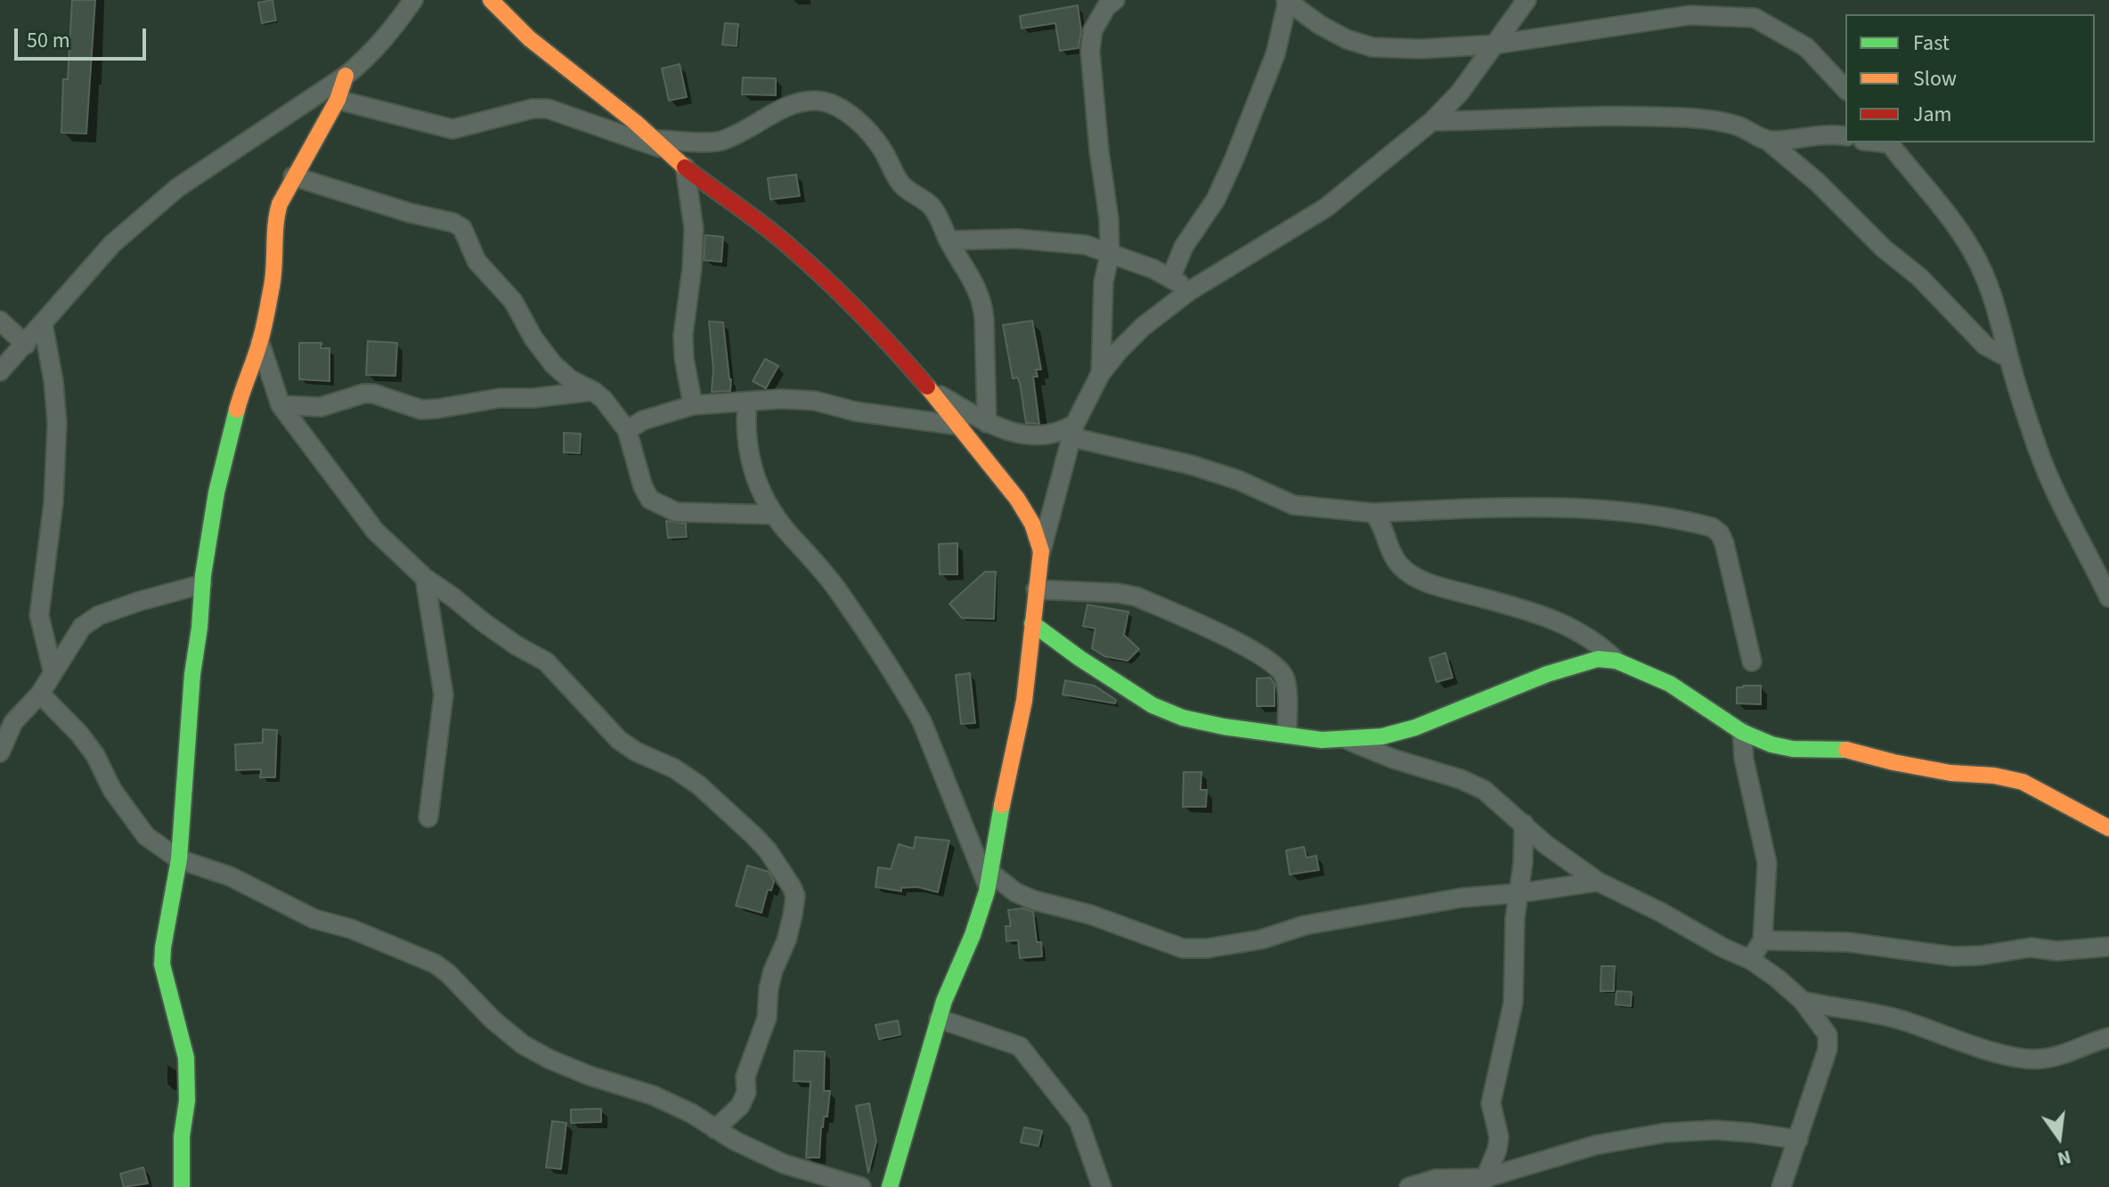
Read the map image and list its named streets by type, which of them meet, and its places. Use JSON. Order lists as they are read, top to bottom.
{
  "legend": ["Fast", "Slow", "Jam"],
  "scale_bar": "50 m",
  "north": "bottom"
}
